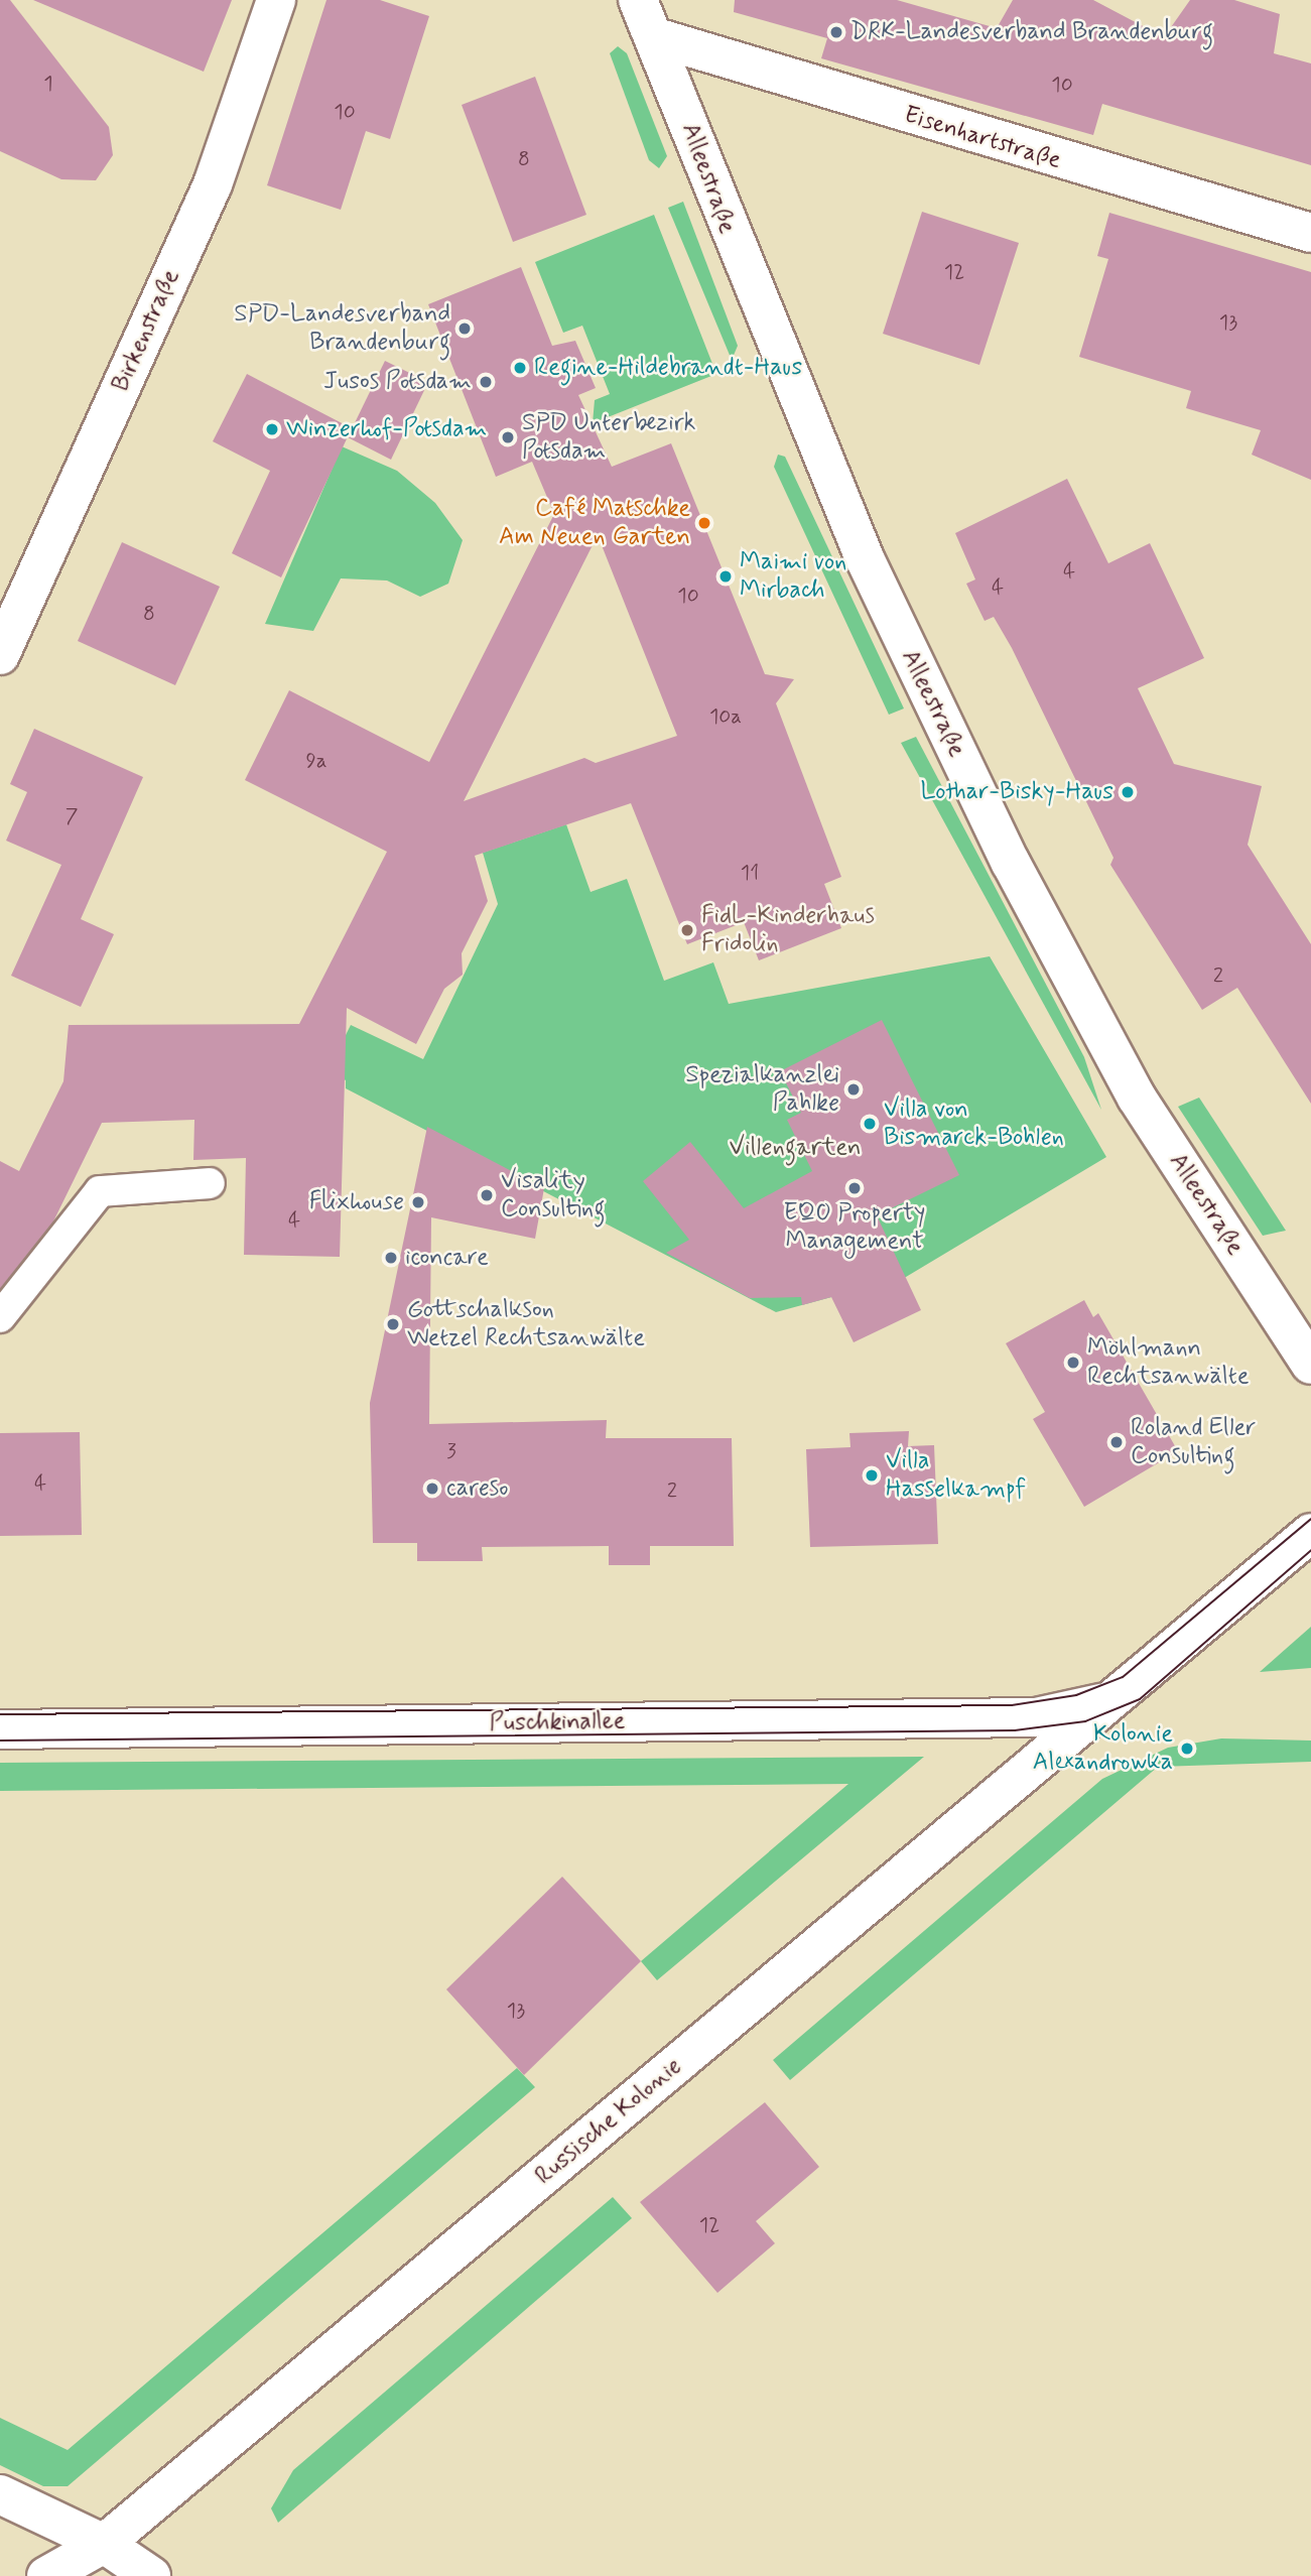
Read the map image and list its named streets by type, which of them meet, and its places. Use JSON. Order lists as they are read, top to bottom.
{
  "streets": {
    "street": [
      "Eisenhartstraße",
      "Alleestraße",
      "Birkenstraße",
      "Puschkinallee",
      "Russische Kolonie"
    ]
  },
  "crossings": [
    ["Eisenhartstraße", "Alleestraße"],
    ["Puschkinallee", "Russische Kolonie"]
  ],
  "parks": ["Villengarten"],
  "places": [
    "DRK-Landesverband Brandenburg",
    "SPD-Landesverband Brandenburg",
    "Regine-Hildebrandt-Haus",
    "Jusos Potsdam",
    "Winzerhof-Potsdam",
    "SPD Unterbezirk Potsdam",
    "Café Matschke Am Neuen Garten",
    "Maimi von Mirbach",
    "Lothar-Bisky-Haus",
    "FidL-Kinderhaus Fridolin",
    "Spezialkanzlei Pahlke",
    "Villa von Bismarck-Bohlen",
    "EQO Property Management",
    "Visality Consulting",
    "Flixhouse",
    "iconcare",
    "Gottschalkson Wetzel Rechtsanwälte",
    "Möhlmann Rechtsanwälte",
    "Roland Eller Consulting",
    "Villa Hasselkampf",
    "careso",
    "Kolonie Alexandrowka"
  ],
  "house_numbers": [
    "1",
    "10",
    "10",
    "8",
    "12",
    "13",
    "4",
    "4",
    "10",
    "8",
    "10a",
    "9a",
    "7",
    "11",
    "2",
    "4",
    "3",
    "4",
    "2",
    "13",
    "12"
  ]
}
